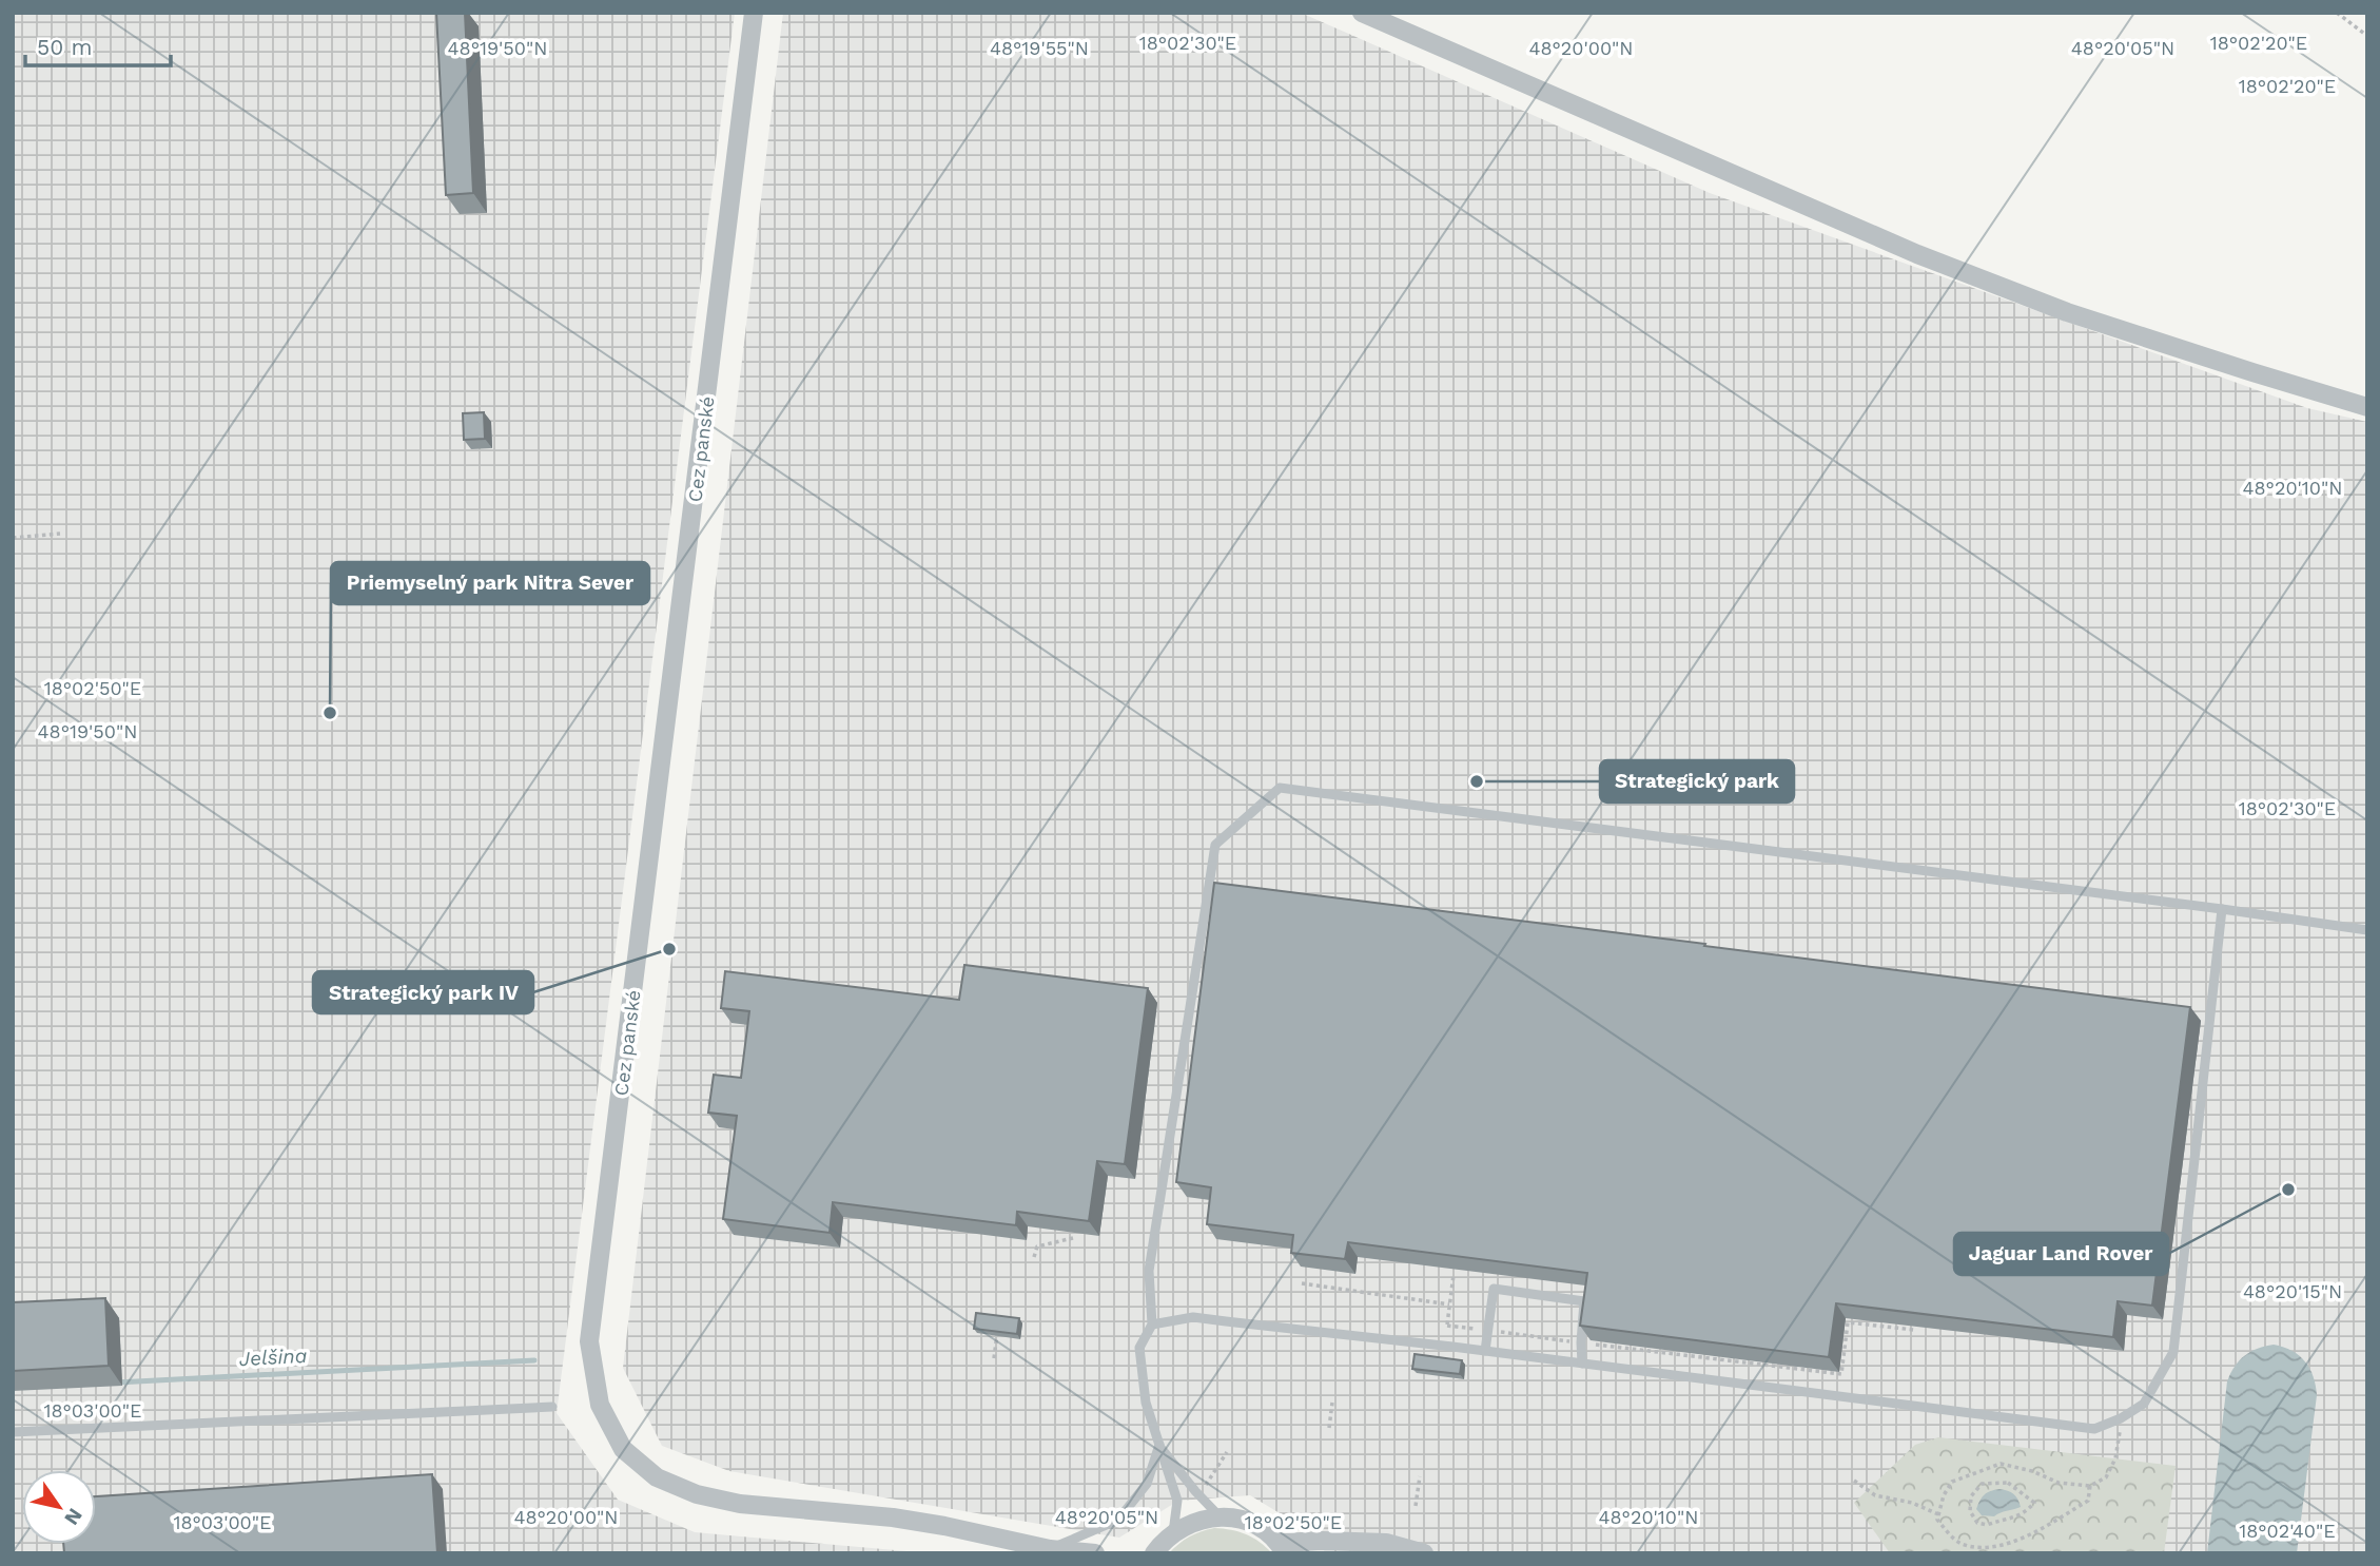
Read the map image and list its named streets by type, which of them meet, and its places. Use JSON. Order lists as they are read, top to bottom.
{
  "streets": {
    "street": ["Cez panské"]
  },
  "water": ["Jelšina"],
  "places": [
    "Priemyselný park Nitra Sever",
    "Strategický park",
    "Strategický park IV",
    "Jaguar Land Rover"
  ],
  "scale_bar": "50 m",
  "north": "bottom right",
  "coordinates": [
    "18°02'30\"E",
    "18°02'20\"E",
    "48°19'50\"N",
    "48°19'55\"N",
    "48°20'00\"N",
    "48°20'05\"N",
    "48°20'10\"N",
    "18°02'50\"E",
    "48°20'15\"N",
    "18°03'00\"E",
    "18°02'40\"E"
  ]
}
